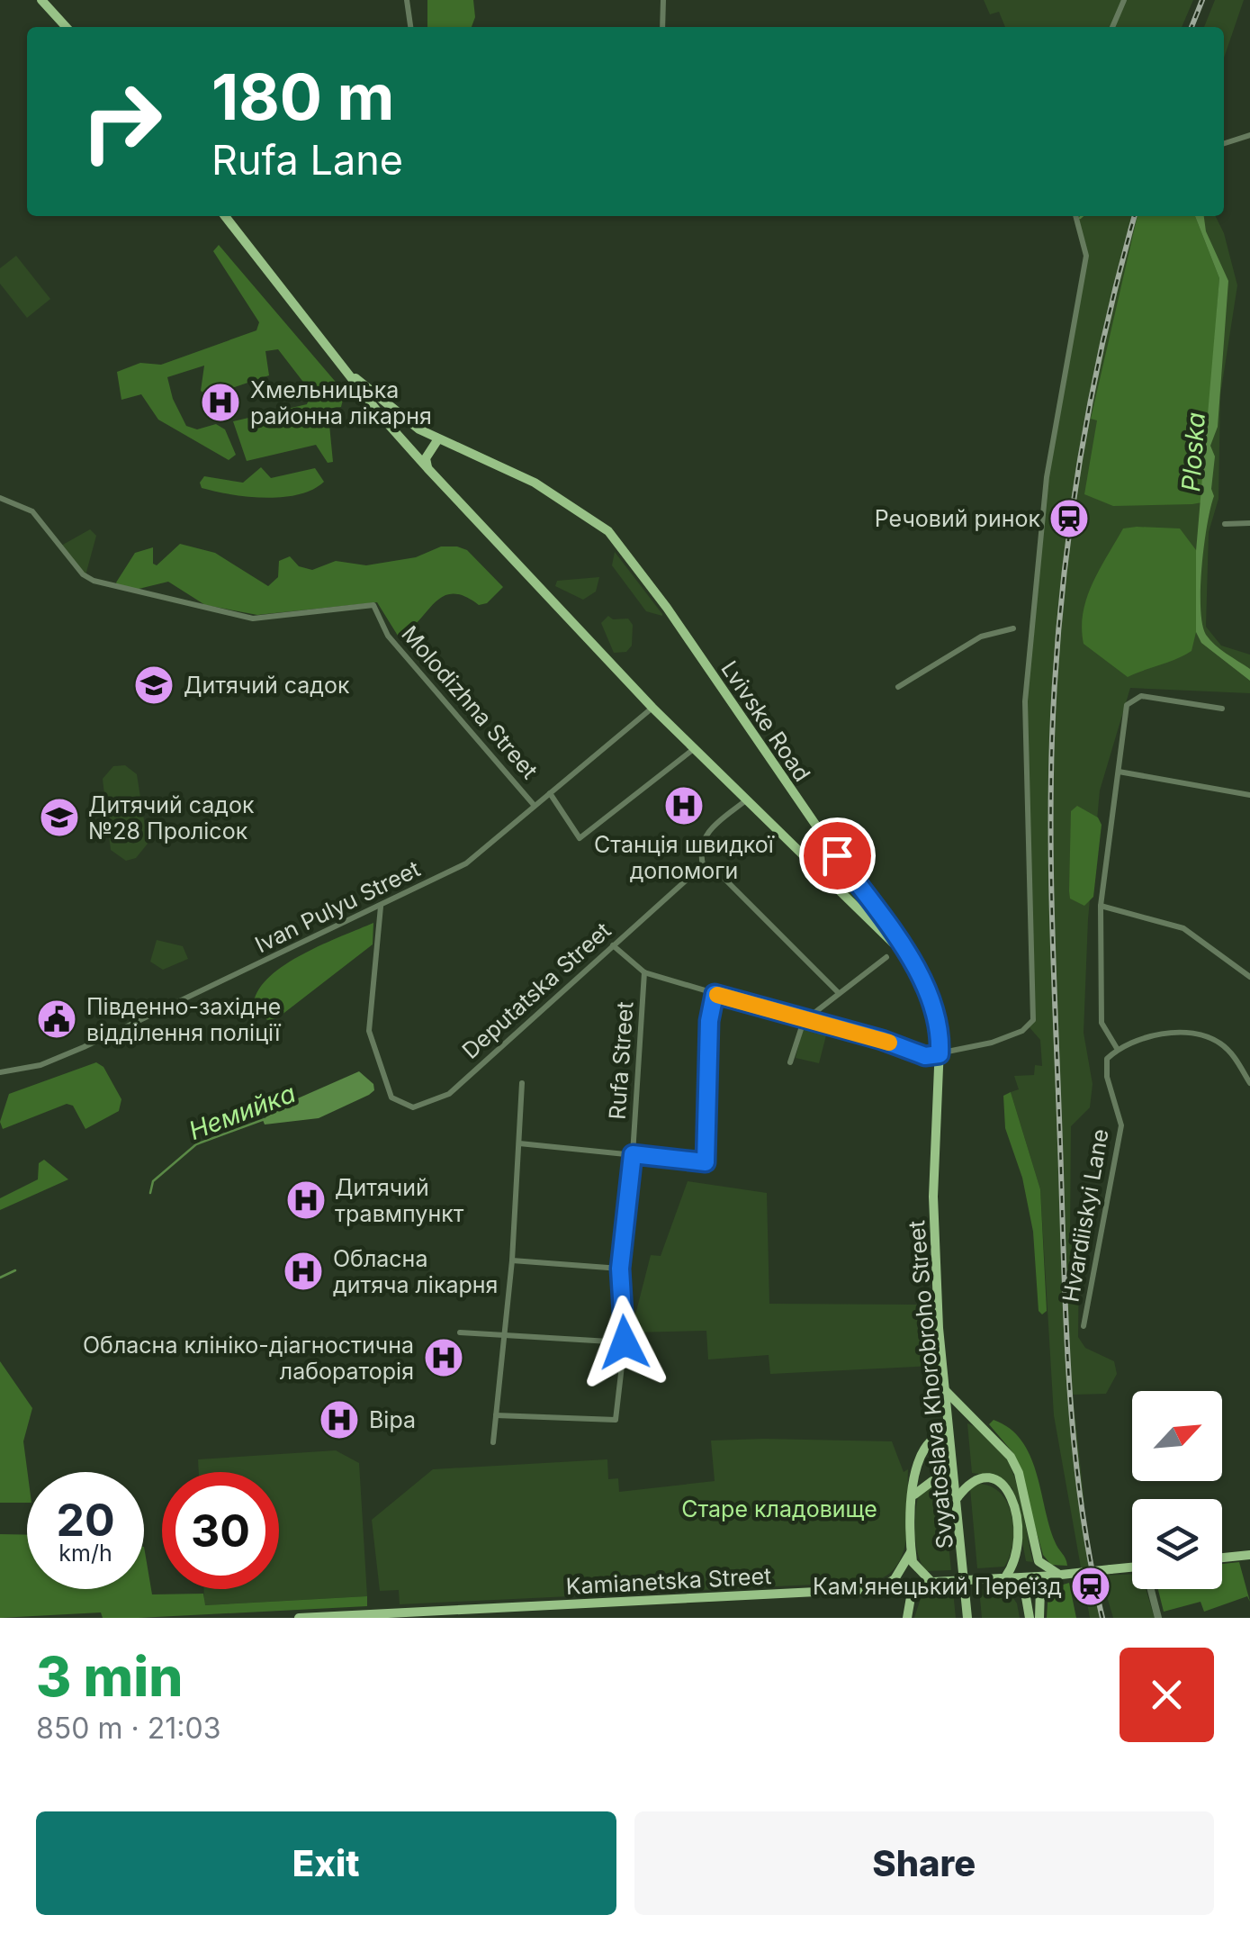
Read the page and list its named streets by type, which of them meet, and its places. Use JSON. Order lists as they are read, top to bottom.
{
  "streets": {
    "main road": ["Lvivske Road", "Svyatoslava Khorobroho Street", "Kamianetska Street"],
    "street": [
      "Molodizhna Street",
      "Ivan Pulyu Street",
      "Deputatska Street",
      "Rufa Street",
      "Hvardiiskyi Lane"
    ]
  },
  "crossings": [
    ["Molodizhna Street", "Ivan Pulyu Street"],
    ["Lvivske Road", "Ivan Pulyu Street"],
    ["Lvivske Road", "Svyatoslava Khorobroho Street"],
    ["Ivan Pulyu Street", "Deputatska Street"]
  ],
  "water": ["Ploska", "Немийка"],
  "parks": ["Старе кладовище"],
  "places": {
    "hospital": [
      "Хмельницька районна лікарня",
      "Станція швидкої допомоги",
      "Дитячий травмпункт",
      "Обласна дитяча лікарня",
      "Обласна клініко-діагностична лабораторія",
      "Віра"
    ],
    "station": ["Речовий ринок", "Кам'янецький Переїзд"],
    "school or university": ["Дитячий садок", "Дитячий садок №28 Пролісок"],
    "public building": ["Південно-західне відділення поліції"]
  },
  "north": "top right",
  "page": {
    "turn": ["180 m", "Rufa Lane"],
    "speed": "20 km/h",
    "limit": "30",
    "heading": ["3 min", "850 m · 21:03"],
    "buttons": ["Exit", "Share"]
  }
}
